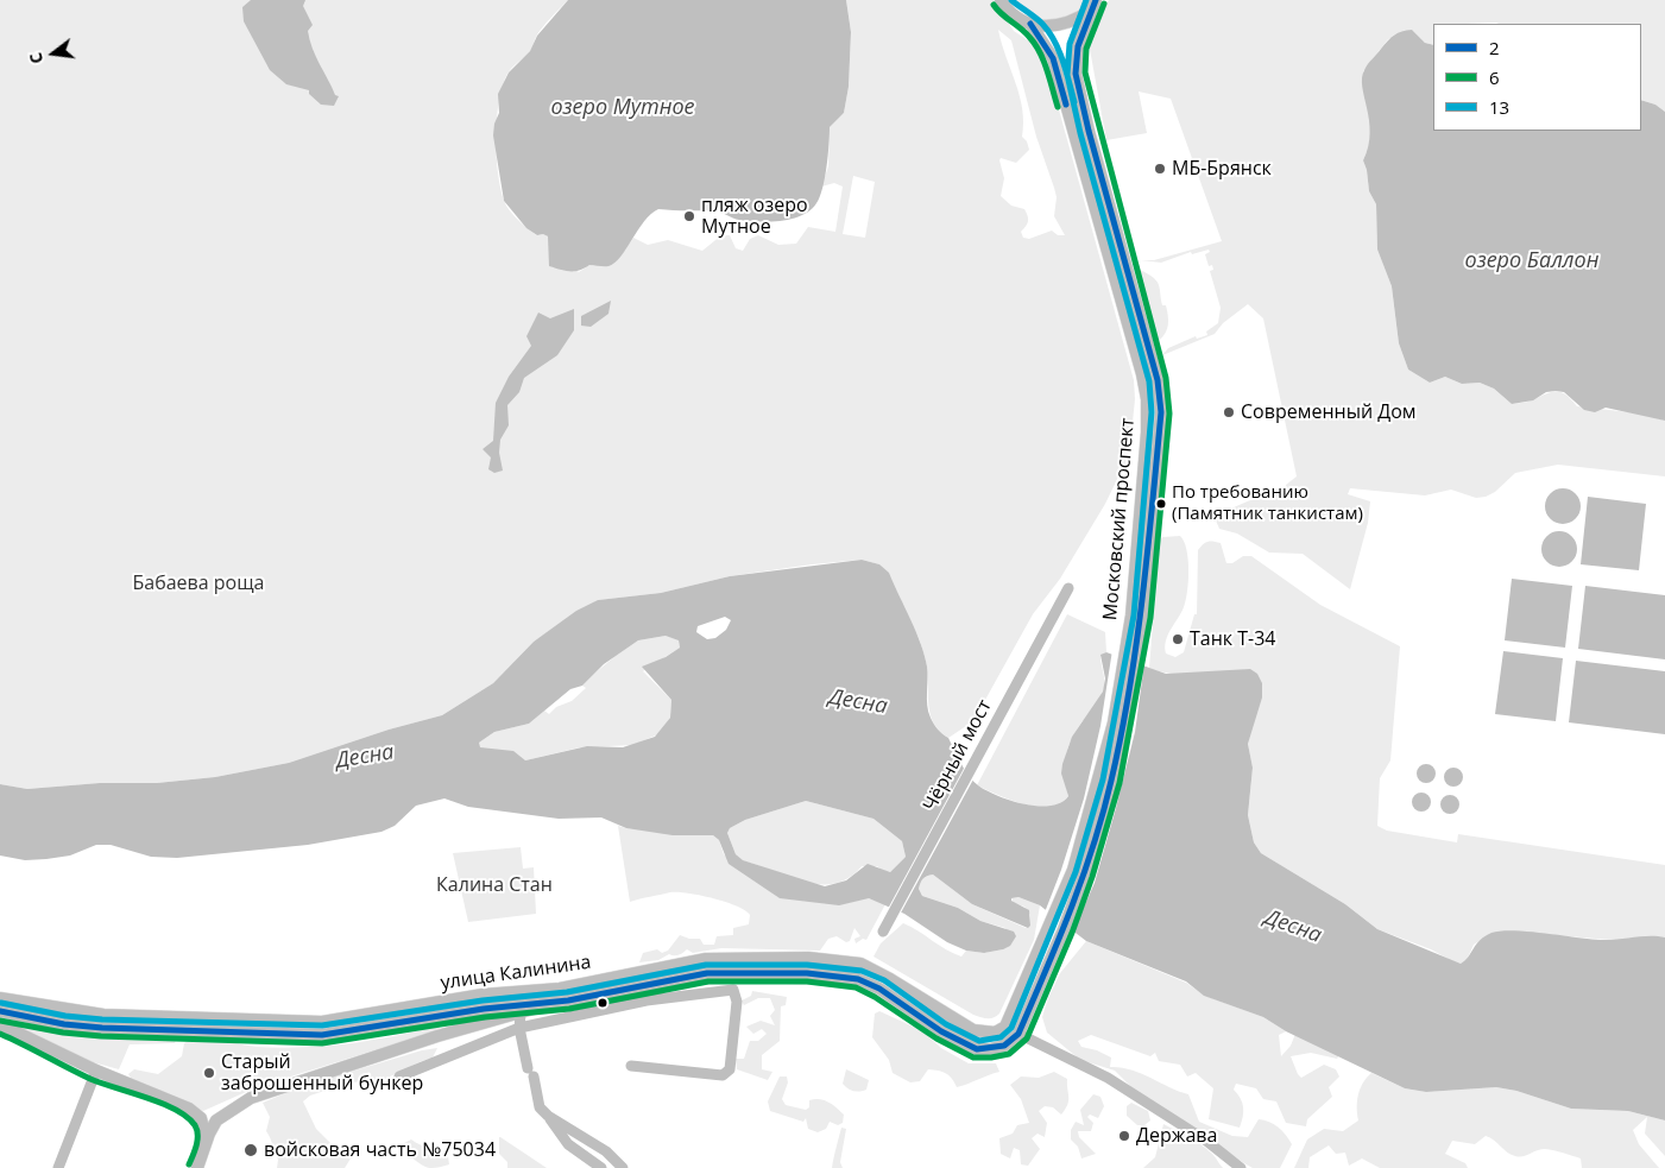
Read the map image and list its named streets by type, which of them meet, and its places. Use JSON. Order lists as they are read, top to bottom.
{
  "streets": {
    "main road": ["Московский проспект", "улица Калинина"],
    "street": ["Чёрный мост"]
  },
  "crossings": [
    ["Московский проспект", "улица Калинина"]
  ],
  "water": ["озеро Мутное", "озеро Баллон", "Десна"],
  "parks": ["Бабаева роща", "Калина Стан"],
  "places": [
    "МБ-Брянск",
    "пляж озеро Мутное",
    "Современный Дом",
    "По требованию (Памятник танкистам)",
    "Танк Т-34",
    "Старый заброшенный бункер",
    "Держава",
    "войсковая часть №75034"
  ],
  "lines": ["transit line 2", "transit line 13", "transit line 6"],
  "legend": ["2", "6", "13"],
  "north": "left"
}
